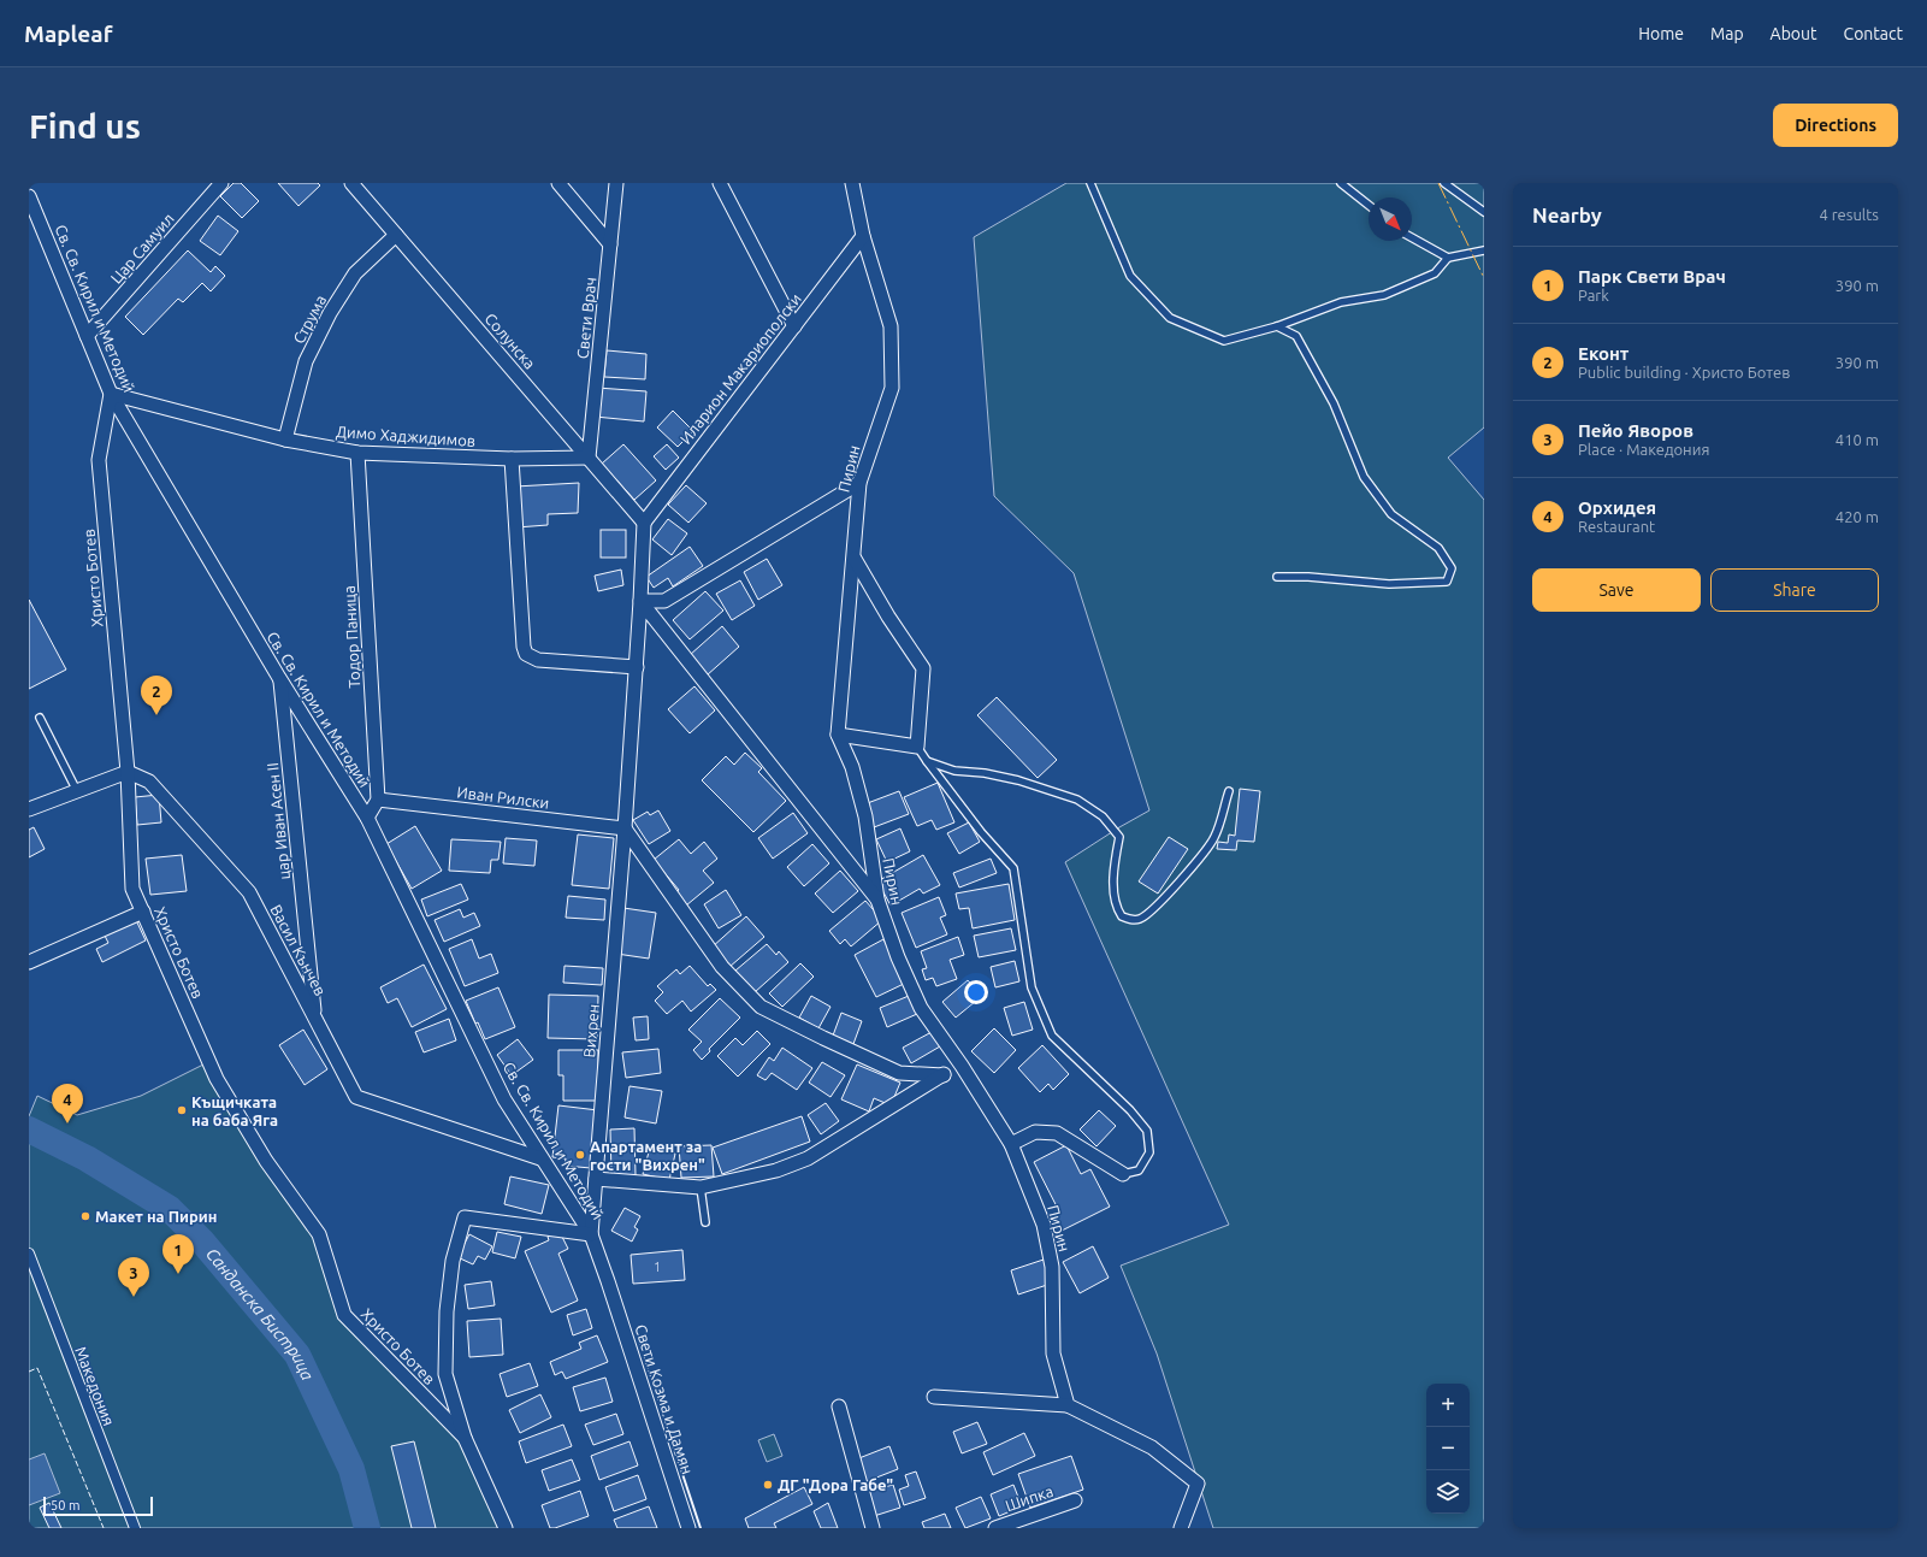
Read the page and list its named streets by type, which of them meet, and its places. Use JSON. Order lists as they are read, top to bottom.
{
  "streets": {
    "street": [
      "Цар Самуил",
      "Св. Св. Кирил и Методий",
      "Свети Врач",
      "Струма",
      "Солунска",
      "Иларион Макариополски",
      "Димо Хаджидимов",
      "Пирин",
      "Христо Ботев",
      "Тодор Паница",
      "Иван Рилски",
      "цар Иван Асен II",
      "Васил Кънчев",
      "Вихрен",
      "Македония",
      "Свети Козма и Дамян",
      "Шипка"
    ]
  },
  "crossings": [
    ["Цар Самуил", "Св. Св. Кирил и Методий"],
    ["Св. Св. Кирил и Методий", "Димо Хаджидимов"],
    ["Св. Св. Кирил и Методий", "Христо Ботев"],
    ["Св. Св. Кирил и Методий", "цар Иван Асен II"],
    ["Св. Св. Кирил и Методий", "Васил Кънчев"],
    ["Св. Св. Кирил и Методий", "Вихрен"],
    ["Св. Св. Кирил и Методий", "Свети Козма и Дамян"],
    ["Свети Врач", "Солунска"],
    ["Свети Врач", "Димо Хаджидимов"],
    ["Струма", "Солунска"],
    ["Струма", "Димо Хаджидимов"],
    ["Солунска", "Иларион Макариополски"],
    ["Солунска", "Димо Хаджидимов"],
    ["Солунска", "Вихрен"],
    ["Иларион Макариополски", "Пирин"],
    ["Иларион Макариополски", "Вихрен"],
    ["Димо Хаджидимов", "Христо Ботев"],
    ["Димо Хаджидимов", "Тодор Паница"],
    ["Христо Ботев", "Васил Кънчев"],
    ["Тодор Паница", "Иван Рилски"],
    ["Иван Рилски", "Вихрен"],
    ["цар Иван Асен II", "Васил Кънчев"],
    ["Вихрен", "Свети Козма и Дамян"]
  ],
  "water": ["Санданска Бистрица"],
  "places": [
    "Къщичката на баба Яга",
    "Апартамент за гости \"Вихрен\"",
    "Макет на Пирин",
    "ДГ \"Дора Габе\""
  ],
  "house_numbers": ["1"],
  "scale_bar": "50 m",
  "north": "bottom right",
  "page": {
    "header": "Mapleaf",
    "nav": [
      "Home",
      "Map",
      "About",
      "Contact"
    ],
    "buttons": [
      "Directions",
      ["Save", "Share"]
    ],
    "title": "Find us",
    "heading": ["Nearby", "4 results"],
    "list": [
      {
        "mark": "1",
        "name": "Парк Свети Врач",
        "note": "Park",
        "value": "390 m"
      },
      {
        "mark": "2",
        "name": "Еконт",
        "note": "Public building · Христо Ботев",
        "value": "390 m"
      },
      {
        "mark": "3",
        "name": "Пейо Яворов",
        "note": "Place · Македония",
        "value": "410 m"
      },
      {
        "mark": "4",
        "name": "Орхидея",
        "note": "Restaurant",
        "value": "420 m"
      }
    ],
    "pins": [
      "2",
      "4",
      "1",
      "3"
    ],
    "map_buttons": ["+", "−"],
    "scale": "50 m"
  }
}
